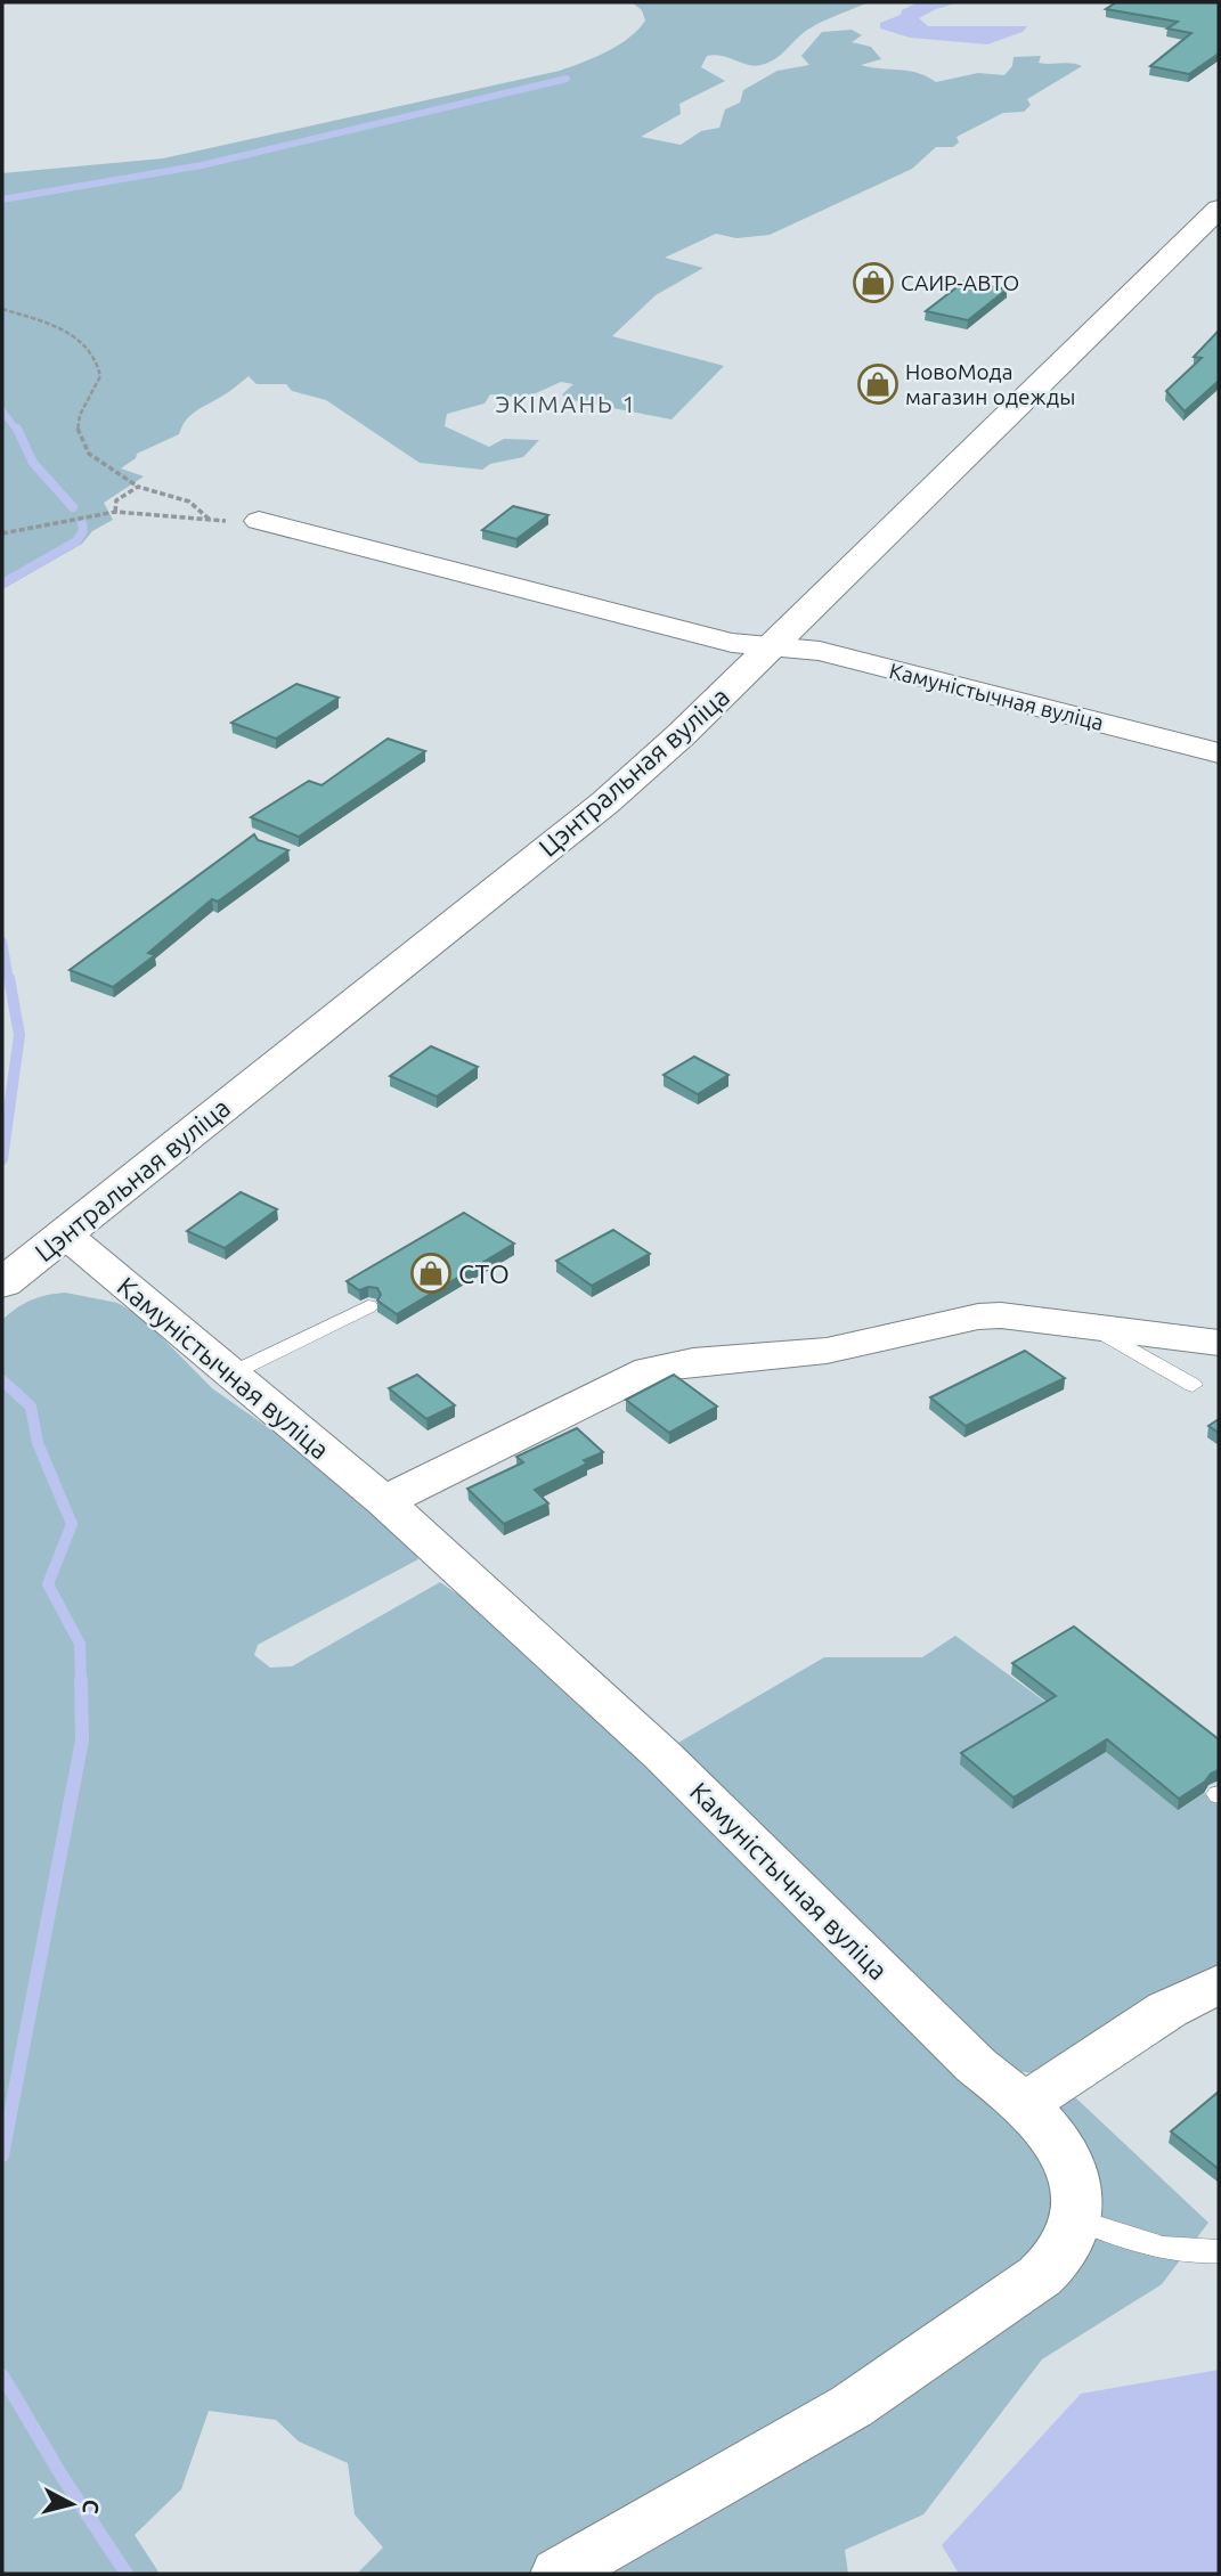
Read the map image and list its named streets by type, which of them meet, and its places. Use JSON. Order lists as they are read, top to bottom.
{
  "streets": {
    "main road": ["Цэнтральная вуліца"],
    "street": ["Камуністычная вуліца"]
  },
  "crossings": [
    ["Камуністычная вуліца", "Цэнтральная вуліца"]
  ],
  "districts": ["ЭКІМАНЬ 1"],
  "places": {
    "shop": ["САИР-АВТО", "НовоМода магазин одежды", "СТО"]
  },
  "north": "right"
}
